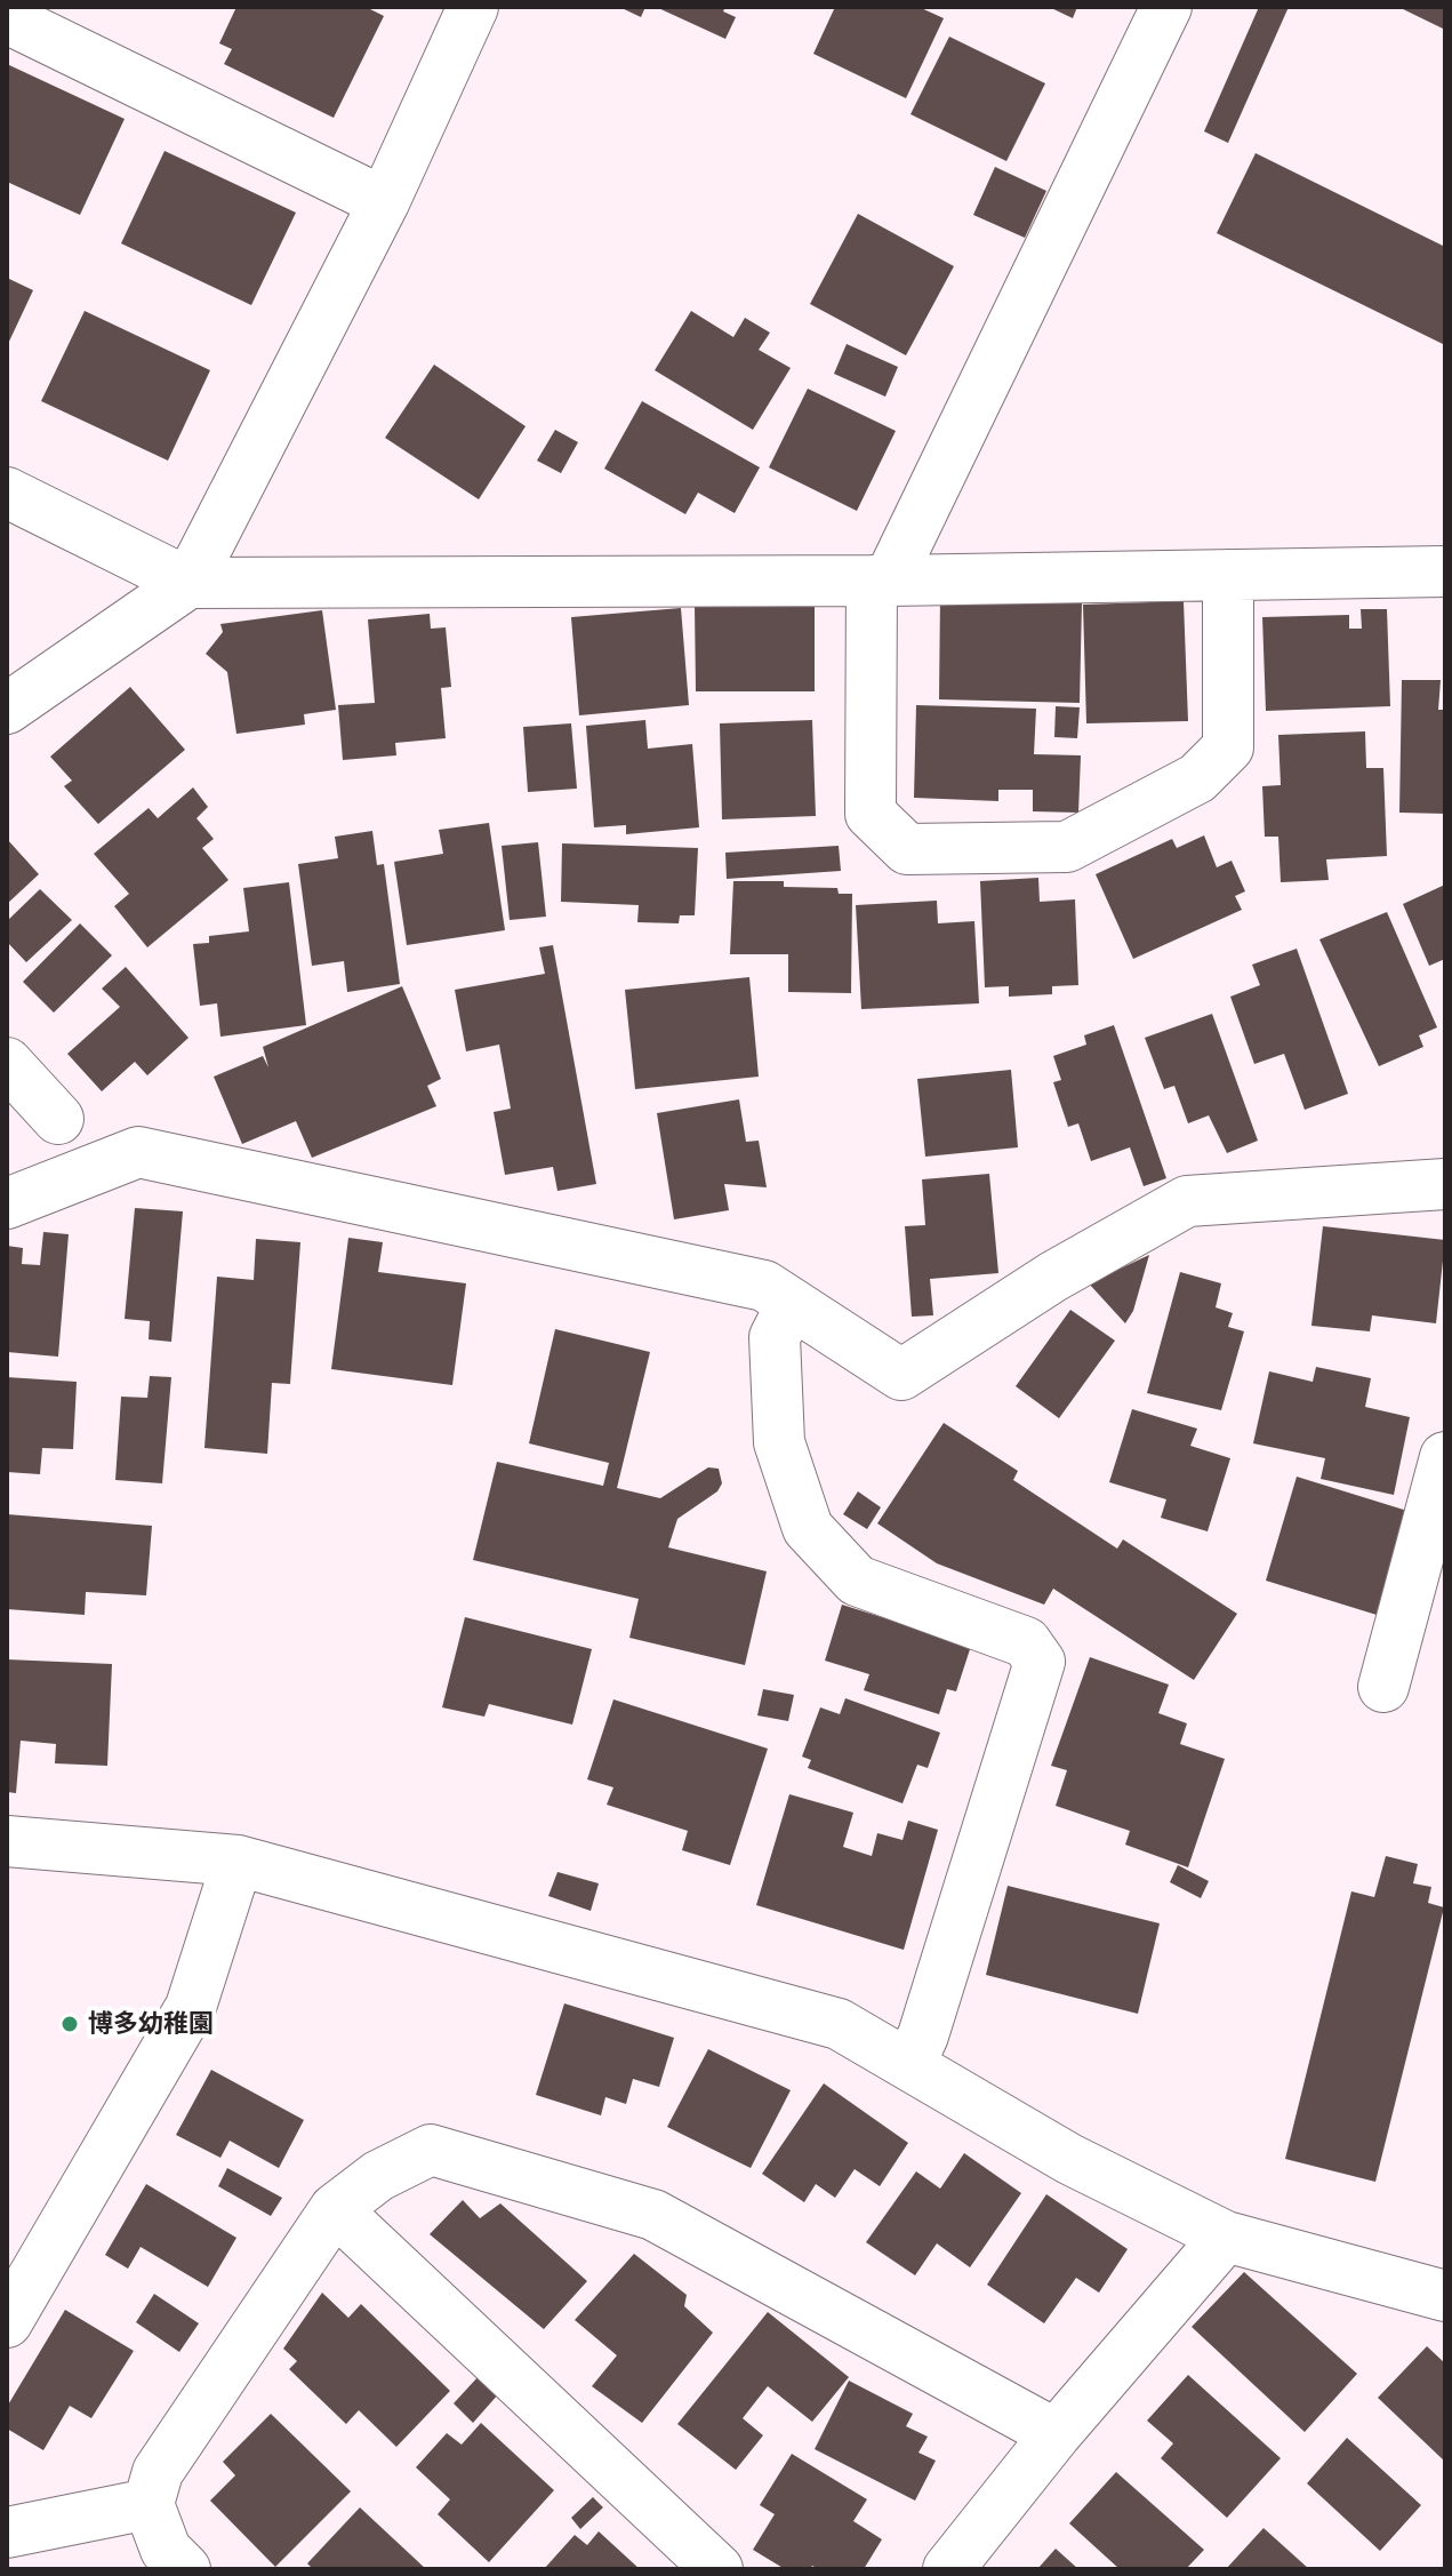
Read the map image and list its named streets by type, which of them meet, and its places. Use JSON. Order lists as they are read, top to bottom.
{
  "places": ["博多幼稚園"]
}
